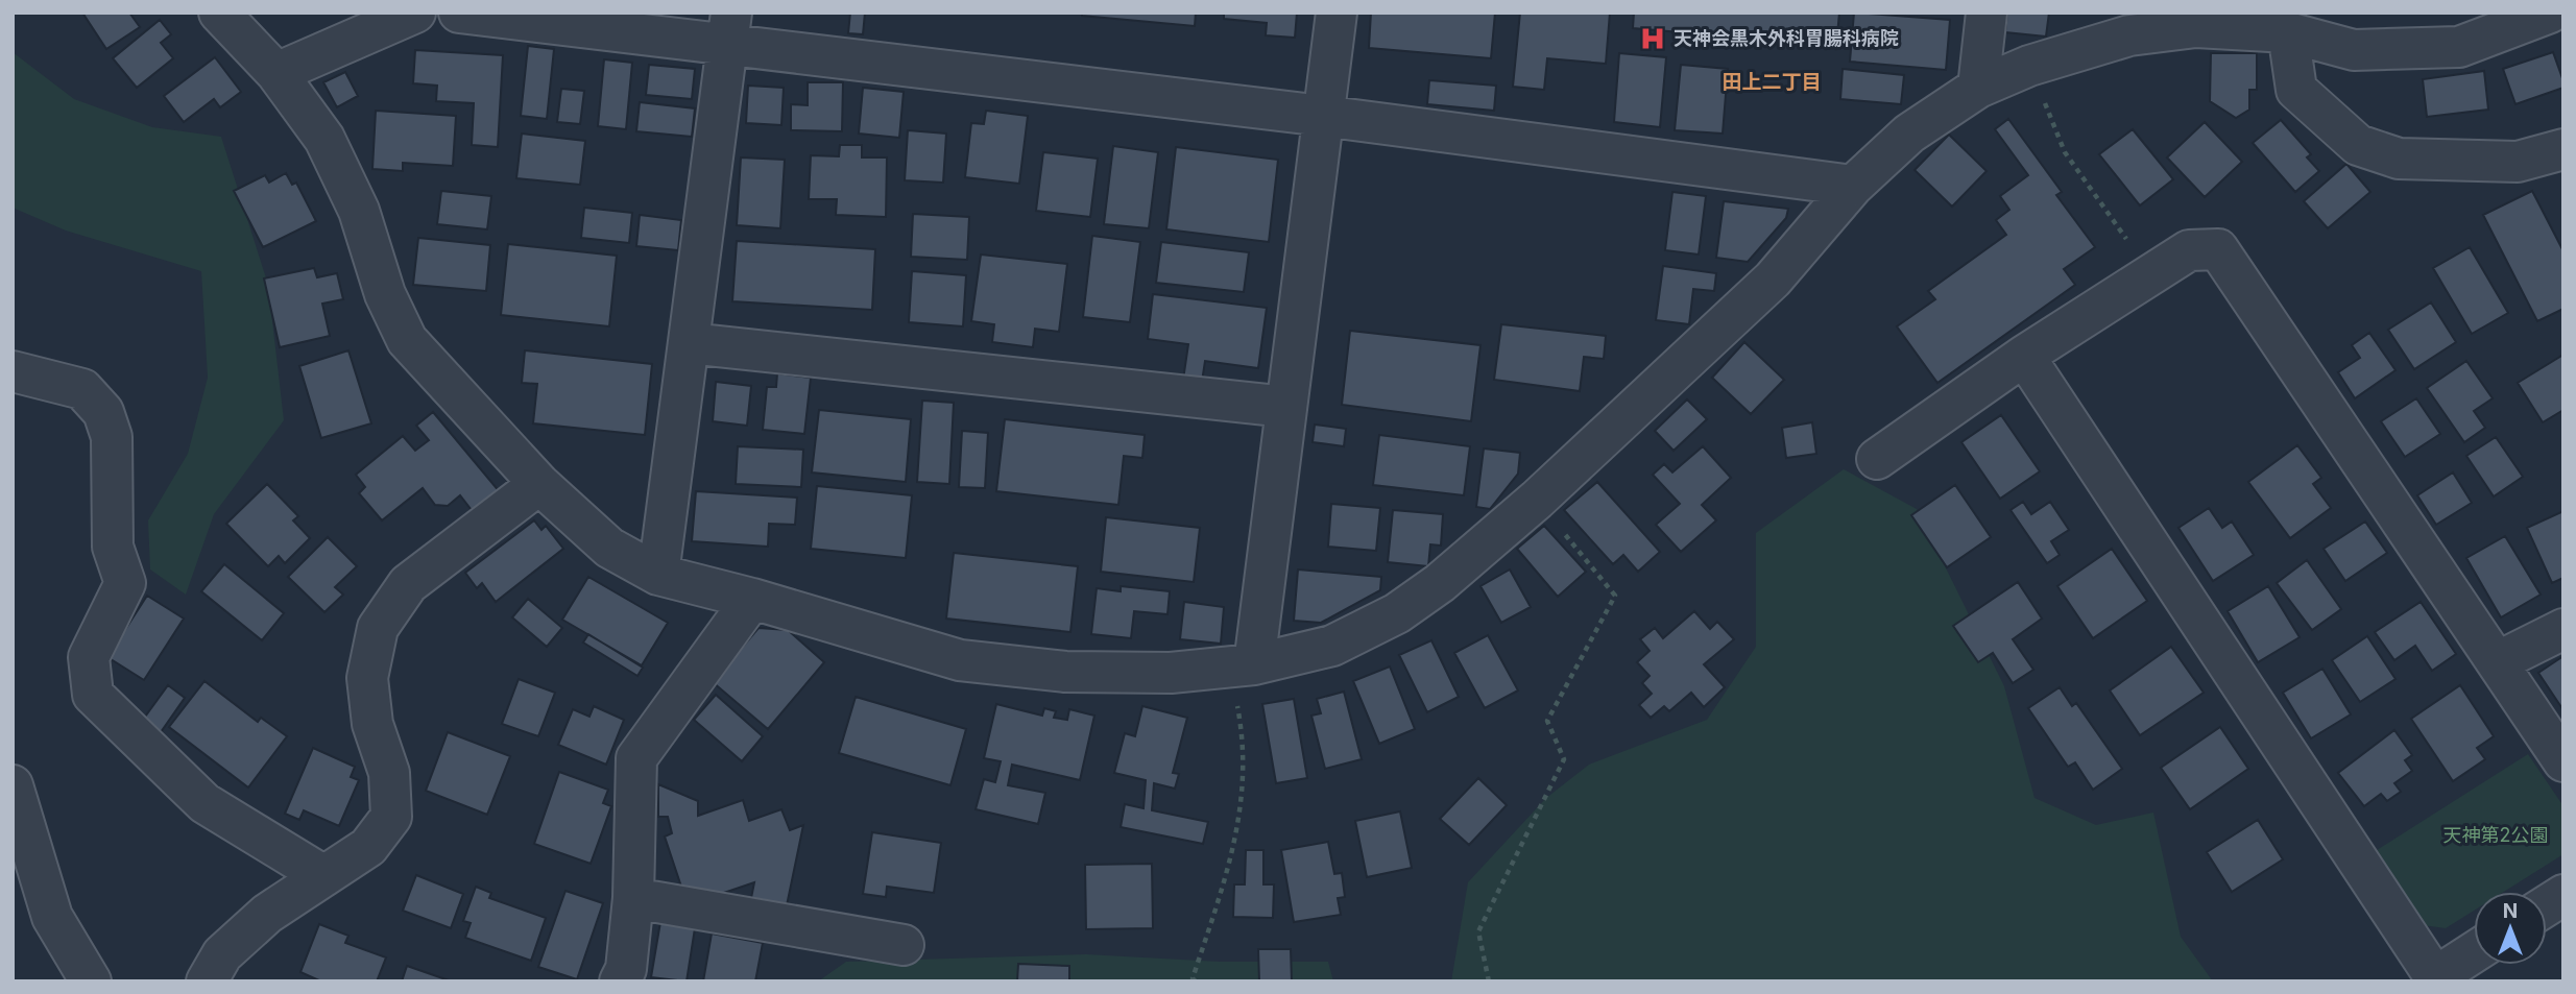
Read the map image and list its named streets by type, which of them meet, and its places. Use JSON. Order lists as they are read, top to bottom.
{
  "districts": ["田上二丁目"],
  "parks": ["天神第2公園"],
  "places": {
    "hospital": ["天神会黒木外科胃腸科病院"]
  },
  "north": "top"
}
